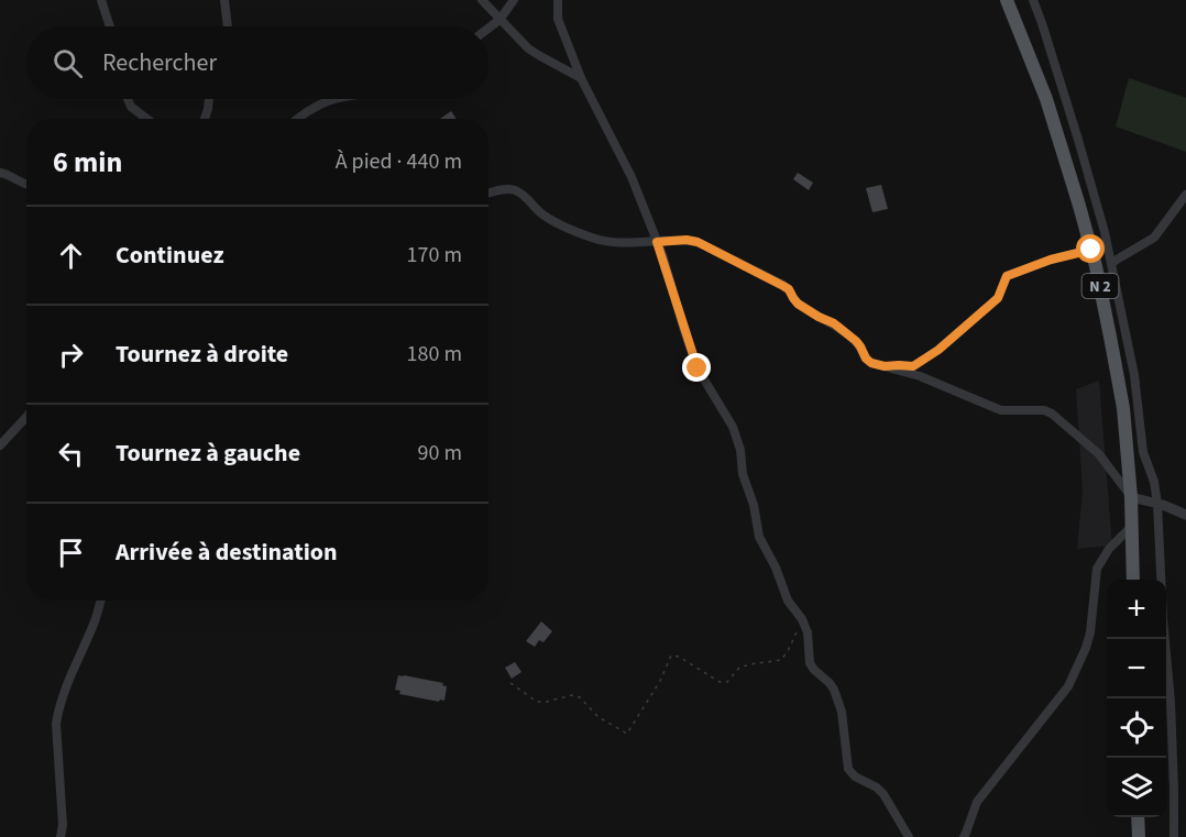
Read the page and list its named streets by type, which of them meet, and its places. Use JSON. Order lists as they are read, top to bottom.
{
  "streets": {
    "main road": ["N 2"]
  },
  "page": {
    "search": "Rechercher",
    "heading": ["6 min", "À pied · 440 m"],
    "list": [
      ["Continuez", "170 m"],
      ["Tournez à droite", "180 m"],
      ["Tournez à gauche", "90 m"],
      "Arrivée à destination"
    ],
    "map_buttons": ["+", "−"]
  }
}
